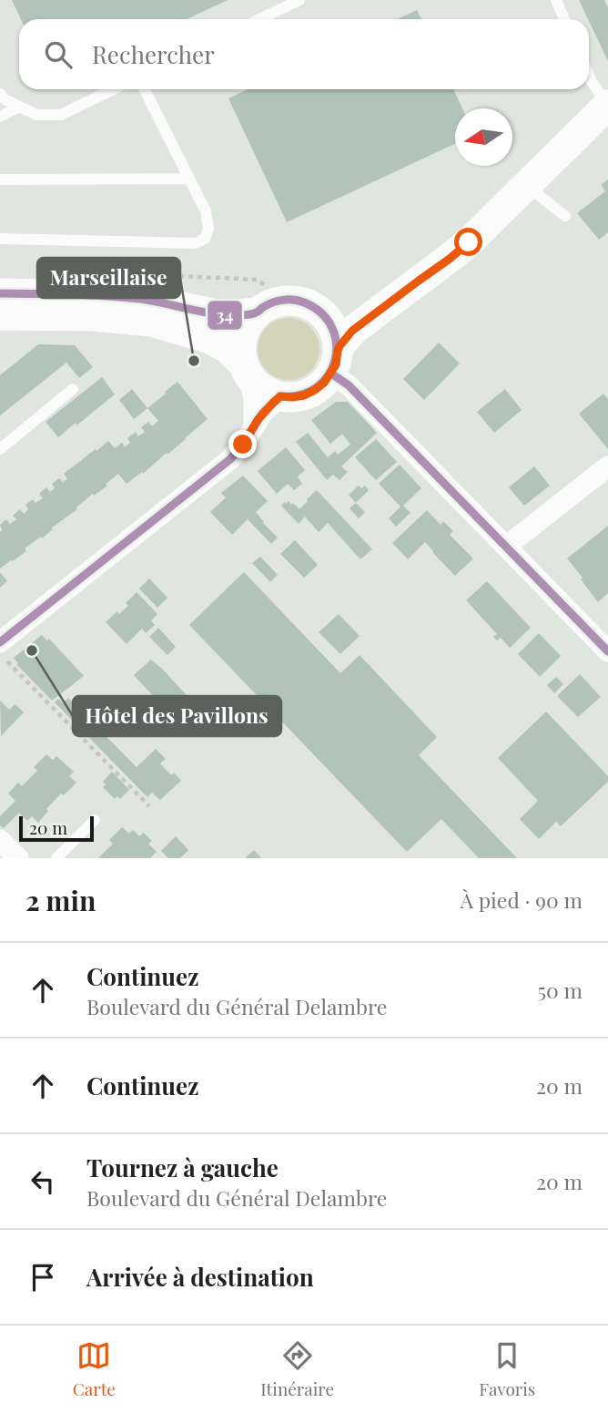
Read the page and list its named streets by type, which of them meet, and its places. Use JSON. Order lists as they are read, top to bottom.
{
  "places": ["Marseillaise", "Hôtel des Pavillons"],
  "lines": ["transit line 34"],
  "scale_bar": "20 m",
  "north": "left",
  "page": {
    "search": "Rechercher",
    "scale": "20 m",
    "heading": ["2 min", "À pied · 90 m"],
    "list": [
      ["Continuez", "Boulevard du Général Delambre", "50 m"],
      ["Continuez", "20 m"],
      ["Tournez à gauche", "Boulevard du Général Delambre", "20 m"],
      "Arrivée à destination"
    ],
    "nav": ["Carte", "Itinéraire", "Favoris"]
  }
}
